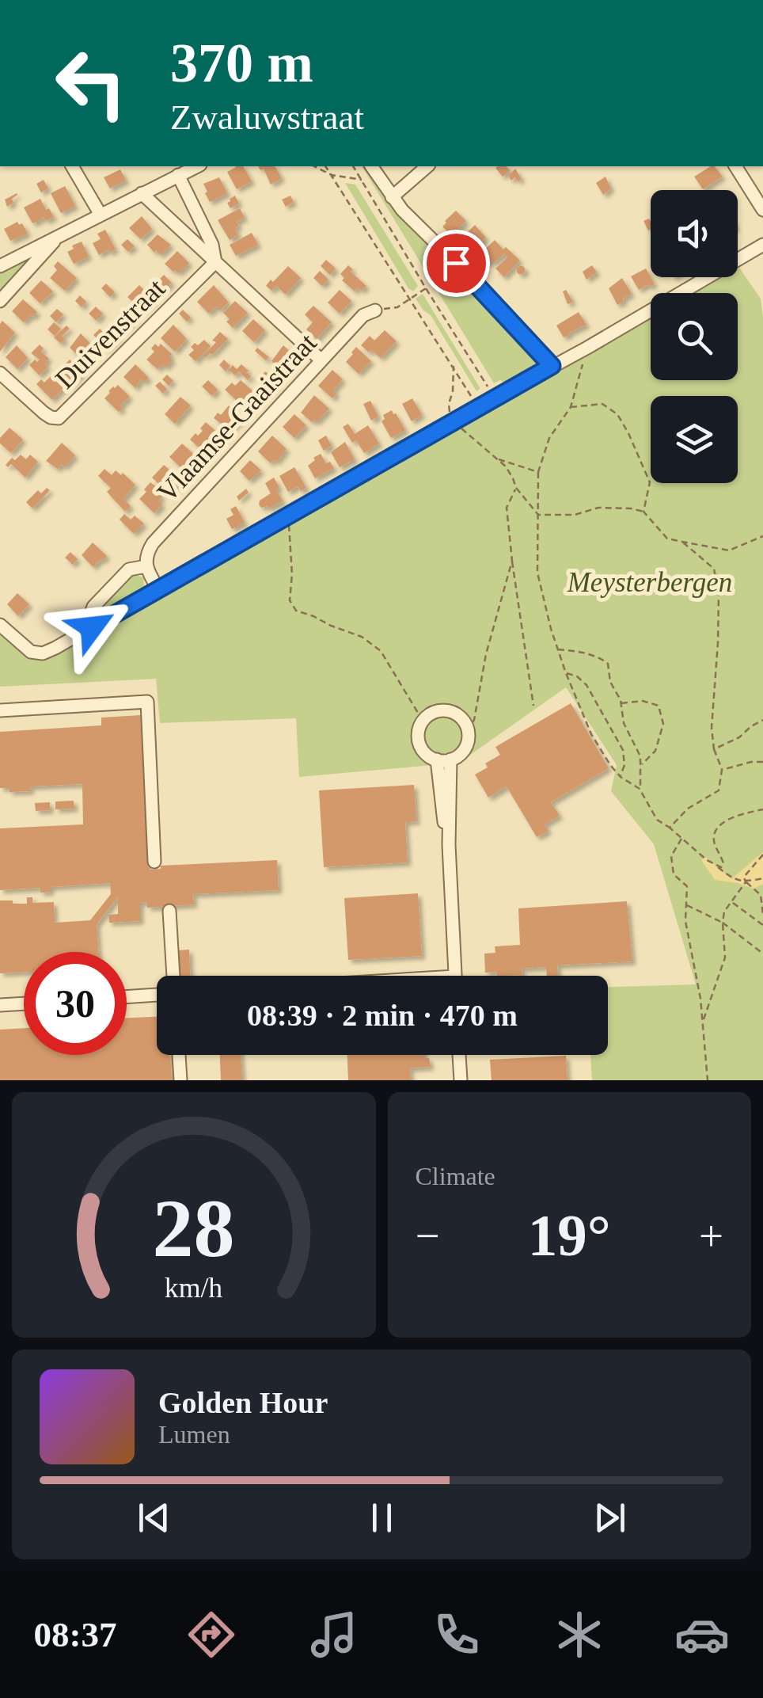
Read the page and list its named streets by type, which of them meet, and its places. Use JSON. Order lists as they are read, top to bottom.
{
  "streets": {
    "street": ["Duivenstraat", "Vlaamse-Gaaistraat"]
  },
  "parks": ["Meysterbergen"],
  "page": {
    "turn": ["370 m", "Zwaluwstraat"],
    "limit": "30",
    "trip": "08:39 · 2 min · 470 m",
    "tile": "Climate",
    "heat": ["−", "19°", "+"],
    "song": ["Golden Hour", "Lumen"],
    "tabs": "08:37",
    "gauge": ["28", "km/h"]
  }
}
